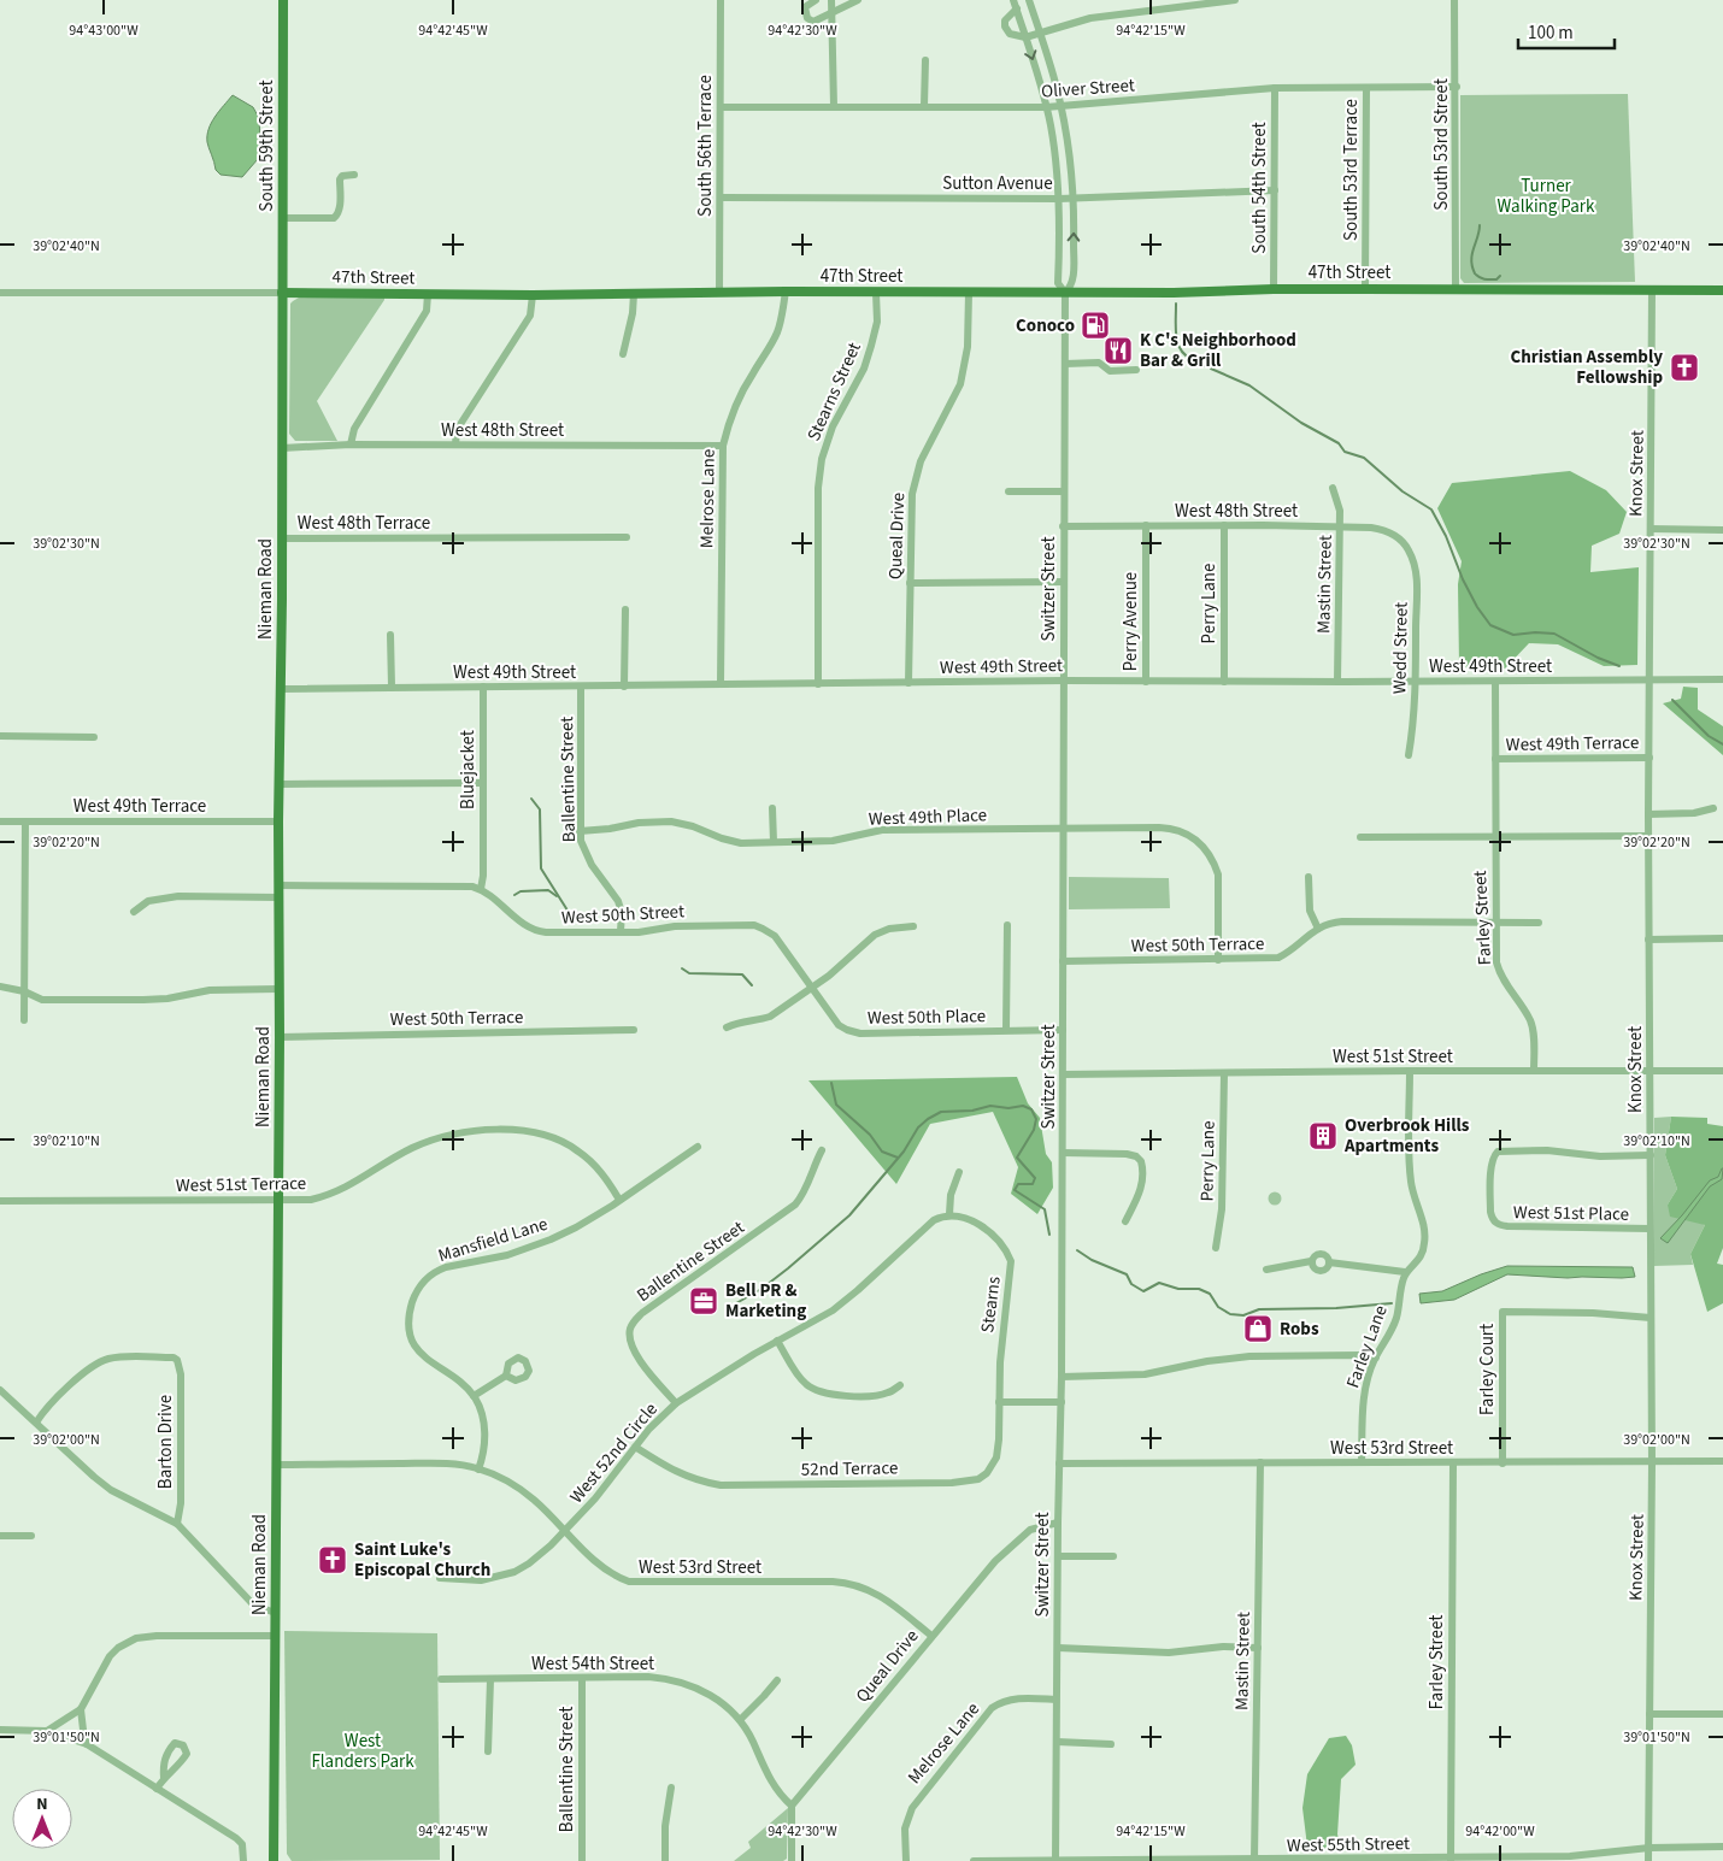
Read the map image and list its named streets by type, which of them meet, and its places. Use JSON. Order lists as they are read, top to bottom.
{
  "streets": {
    "main road": ["South 59th Street", "47th Street", "Nieman Road"],
    "street": [
      "Oliver Street",
      "South 53rd Street",
      "South 56th Terrace",
      "South 53rd Terrace",
      "Sutton Avenue",
      "South 54th Street",
      "Stearns Street",
      "West 48th Street",
      "Knox Street",
      "Melrose Lane",
      "West 48th Terrace",
      "Queal Drive",
      "Mastin Street",
      "Switzer Street",
      "Perry Lane",
      "Perry Avenue",
      "Wedd Street",
      "West 49th Street",
      "West 49th Terrace",
      "Bluejacket",
      "Ballentine Street",
      "West 49th Place",
      "West 50th Street",
      "Farley Street",
      "West 50th Terrace",
      "West 50th Place",
      "West 51st Street",
      "West 51st Terrace",
      "West 51st Place",
      "Mansfield Lane",
      "Stearns",
      "Farley Lane",
      "Farley Court",
      "Barton Drive",
      "West 53rd Street",
      "West 52nd Circle",
      "52nd Terrace",
      "West 54th Street",
      "West 55th Street"
    ]
  },
  "crossings": [
    ["Oliver Street", "South 53rd Street"],
    ["Oliver Street", "South 56th Terrace"],
    ["Oliver Street", "South 53rd Terrace"],
    ["Oliver Street", "South 54th Street"],
    ["South 53rd Street", "47th Street"],
    ["South 59th Street", "47th Street"],
    ["South 59th Street", "Nieman Road"],
    ["South 56th Terrace", "Sutton Avenue"],
    ["South 56th Terrace", "47th Street"],
    ["South 53rd Terrace", "47th Street"],
    ["Sutton Avenue", "South 54th Street"],
    ["South 54th Street", "47th Street"],
    ["47th Street", "Stearns Street"],
    ["47th Street", "Knox Street"],
    ["47th Street", "Melrose Lane"],
    ["47th Street", "Queal Drive"],
    ["47th Street", "Nieman Road"],
    ["47th Street", "Switzer Street"],
    ["Stearns Street", "West 49th Street"],
    ["West 48th Street", "Melrose Lane"],
    ["West 48th Street", "Mastin Street"],
    ["West 48th Street", "Nieman Road"],
    ["West 48th Street", "Switzer Street"],
    ["West 48th Street", "Perry Lane"],
    ["West 48th Street", "Perry Avenue"],
    ["West 48th Street", "Wedd Street"],
    ["Knox Street", "West 49th Street"],
    ["Knox Street", "West 49th Terrace"],
    ["Knox Street", "West 51st Street"],
    ["Knox Street", "West 51st Place"],
    ["Knox Street", "Farley Court"],
    ["Knox Street", "West 53rd Street"],
    ["Knox Street", "West 55th Street"],
    ["Melrose Lane", "Switzer Street"],
    ["Melrose Lane", "West 49th Street"],
    ["West 48th Terrace", "Nieman Road"],
    ["Queal Drive", "Switzer Street"],
    ["Queal Drive", "West 49th Street"],
    ["Queal Drive", "West 53rd Street"],
    ["Queal Drive", "West 54th Street"],
    ["Mastin Street", "West 49th Street"],
    ["Mastin Street", "West 53rd Street"],
    ["Mastin Street", "West 55th Street"],
    ["Nieman Road", "West 49th Street"],
    ["Nieman Road", "West 49th Terrace"],
    ["Nieman Road", "West 50th Street"],
    ["Nieman Road", "West 50th Terrace"],
    ["Nieman Road", "West 51st Terrace"],
    ["Nieman Road", "West 53rd Street"],
    ["Switzer Street", "West 49th Street"],
    ["Switzer Street", "West 49th Place"],
    ["Switzer Street", "West 50th Terrace"],
    ["Switzer Street", "West 50th Place"],
    ["Switzer Street", "West 51st Street"],
    ["Switzer Street", "West 53rd Street"],
    ["Switzer Street", "West 55th Street"],
    ["Perry Lane", "West 49th Street"],
    ["Perry Lane", "West 51st Street"],
    ["Perry Avenue", "West 49th Street"],
    ["Wedd Street", "West 49th Street"],
    ["West 49th Street", "Bluejacket"],
    ["West 49th Street", "Ballentine Street"],
    ["West 49th Street", "Farley Street"],
    ["West 49th Terrace", "Farley Street"],
    ["Bluejacket", "West 50th Street"],
    ["Ballentine Street", "West 49th Place"],
    ["Ballentine Street", "West 50th Street"],
    ["Ballentine Street", "West 52nd Circle"],
    ["Ballentine Street", "West 54th Street"],
    ["West 49th Place", "West 50th Terrace"],
    ["West 50th Street", "West 50th Place"],
    ["Farley Street", "West 50th Terrace"],
    ["Farley Street", "West 51st Street"],
    ["Farley Street", "West 53rd Street"],
    ["Farley Street", "West 55th Street"],
    ["West 51st Street", "Farley Lane"],
    ["West 51st Terrace", "Mansfield Lane"],
    ["Mansfield Lane", "West 53rd Street"],
    ["Stearns", "West 52nd Circle"],
    ["Stearns", "52nd Terrace"],
    ["Farley Lane", "West 53rd Street"],
    ["Farley Court", "West 53rd Street"],
    ["West 53rd Street", "West 52nd Circle"],
    ["West 52nd Circle", "52nd Terrace"]
  ],
  "parks": ["Turner Walking Park", "West Flanders Park"],
  "places": {
    "fuel station": ["Conoco"],
    "restaurant": ["K C's Neighborhood Bar & Grill"],
    "church": ["Christian Assembly Fellowship", "Saint Luke's Episcopal Church"],
    "building": ["Overbrook Hills Apartments"],
    "office": ["Bell PR & Marketing"],
    "shop": ["Robs"]
  },
  "scale_bar": "100 m",
  "north": "top",
  "coordinates": [
    "94°43'00\"W",
    "94°42'45\"W",
    "94°42'30\"W",
    "94°42'15\"W",
    "39°02'40\"N",
    "39°02'30\"N",
    "39°02'20\"N",
    "39°02'10\"N",
    "39°02'00\"N",
    "39°01'50\"N",
    "94°42'00\"W"
  ]
}
